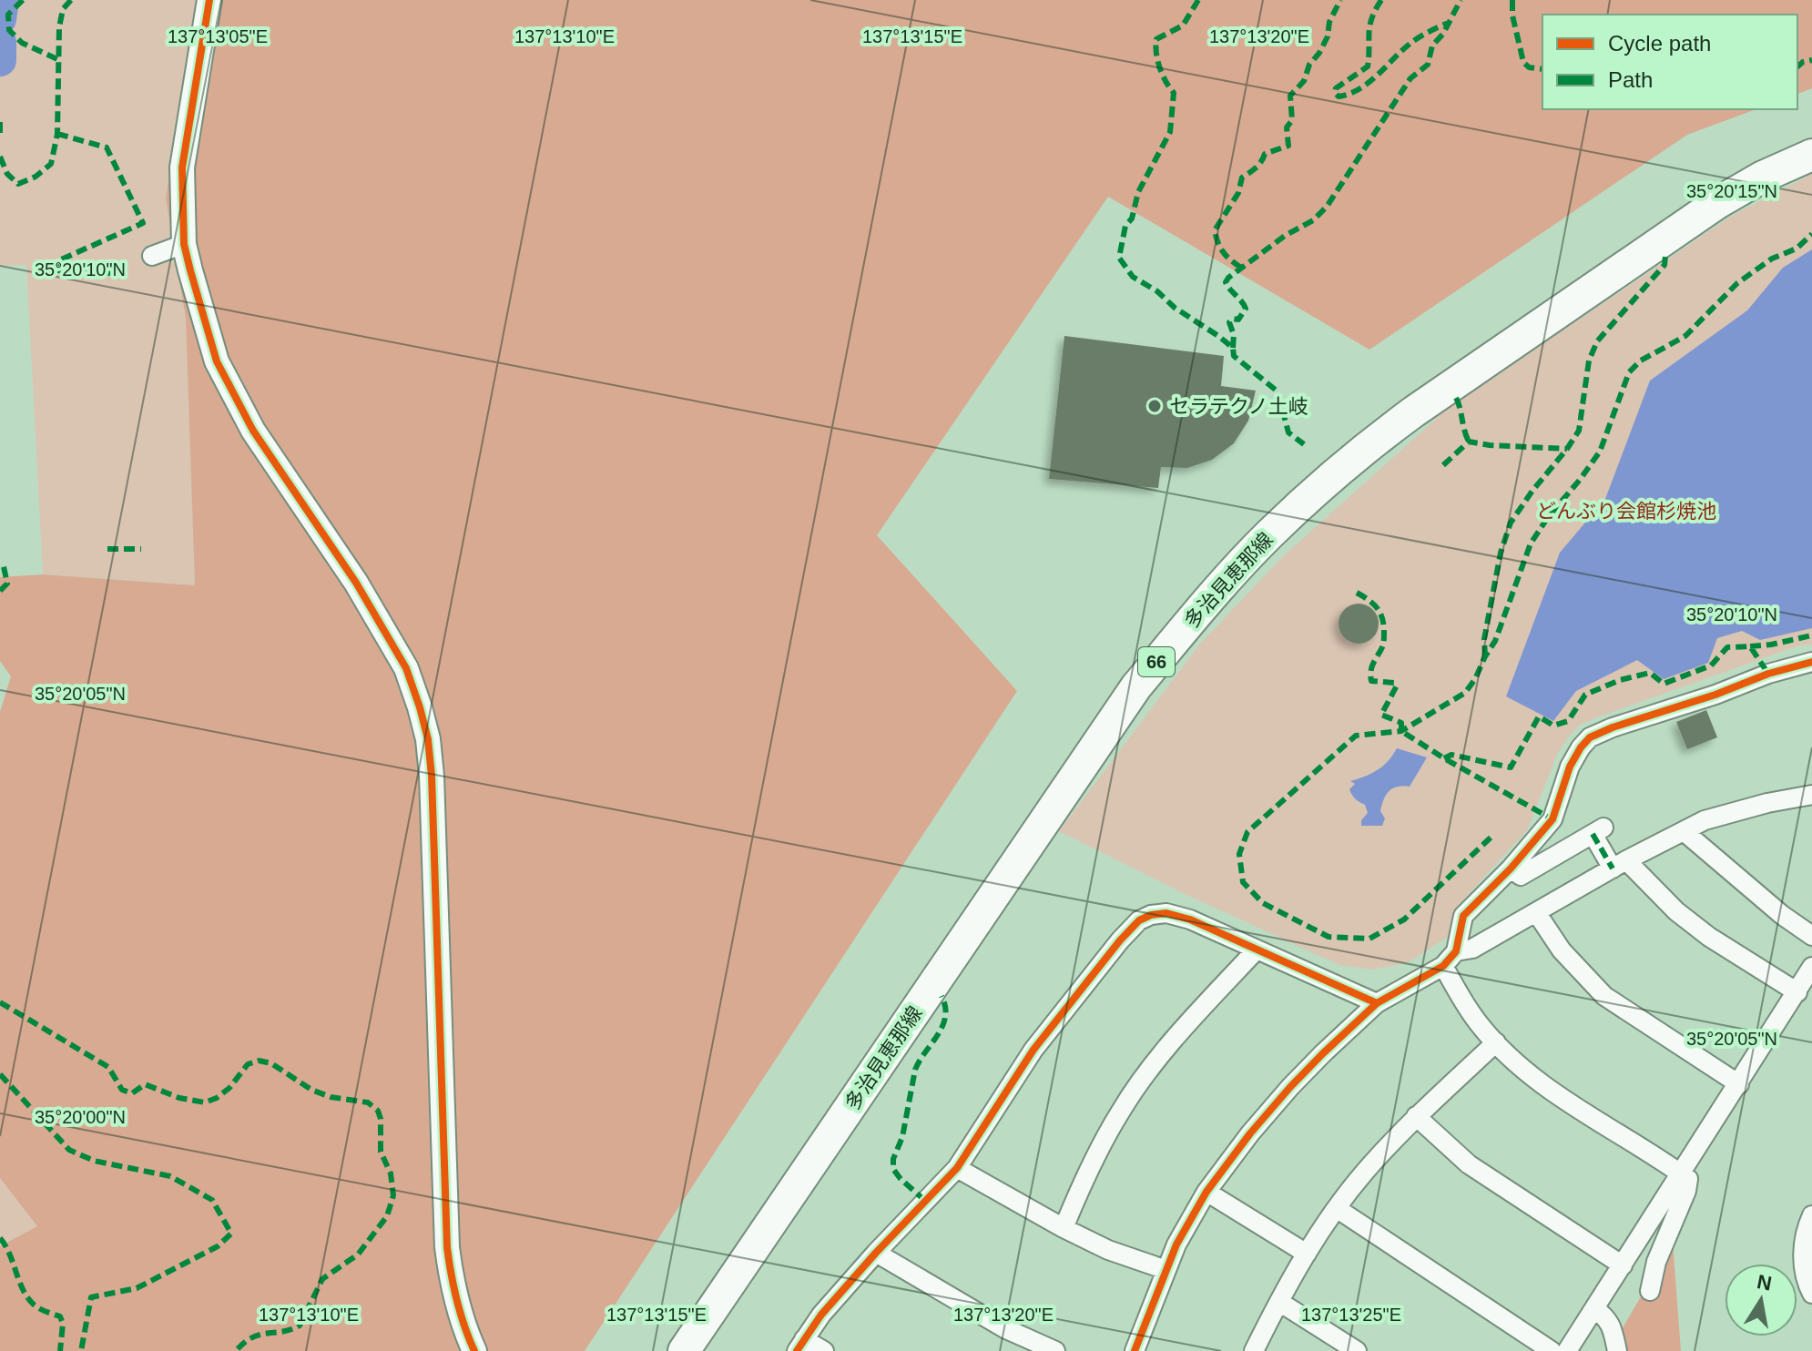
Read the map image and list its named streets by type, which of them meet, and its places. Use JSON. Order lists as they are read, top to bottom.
{
  "streets": {
    "main road": ["多治見恵那線", "66"]
  },
  "parks": ["どんぶり会館杉焼池"],
  "places": ["セラテクノ土岐"],
  "legend": ["Cycle path", "Path"],
  "north": "top",
  "coordinates": [
    "137°13'05\"E",
    "137°13'10\"E",
    "137°13'15\"E",
    "137°13'20\"E",
    "35°20'15\"N",
    "35°20'10\"N",
    "35°20'05\"N",
    "35°20'00\"N",
    "137°13'25\"E"
  ]
}
